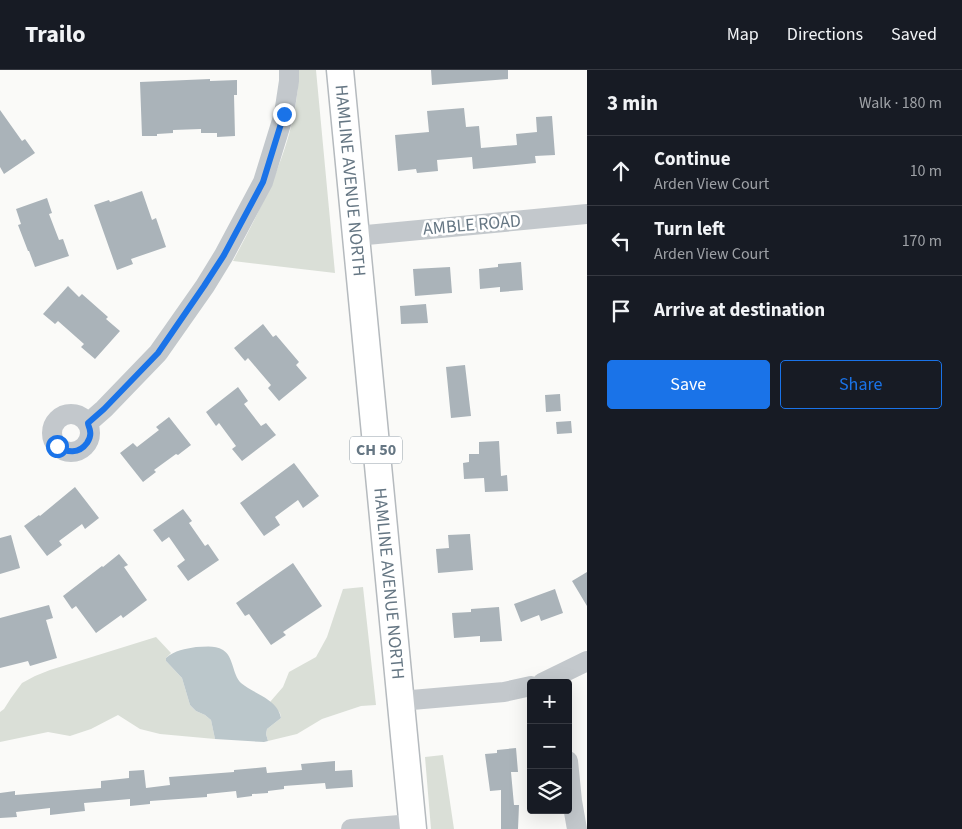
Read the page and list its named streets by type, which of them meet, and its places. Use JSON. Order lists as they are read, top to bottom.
{
  "streets": {
    "main road": ["HAMLINE AVENUE NORTH", "CH 50"],
    "street": ["AMBLE ROAD"]
  },
  "crossings": [
    ["HAMLINE AVENUE NORTH", "AMBLE ROAD"]
  ],
  "page": {
    "header": "Trailo",
    "nav": ["Map", "Directions", "Saved"],
    "heading": ["3 min", "Walk · 180 m"],
    "list": [
      ["Continue", "Arden View Court", "10 m"],
      ["Turn left", "Arden View Court", "170 m"],
      "Arrive at destination"
    ],
    "buttons": ["Save", "Share"],
    "map_buttons": ["+", "−"]
  }
}
